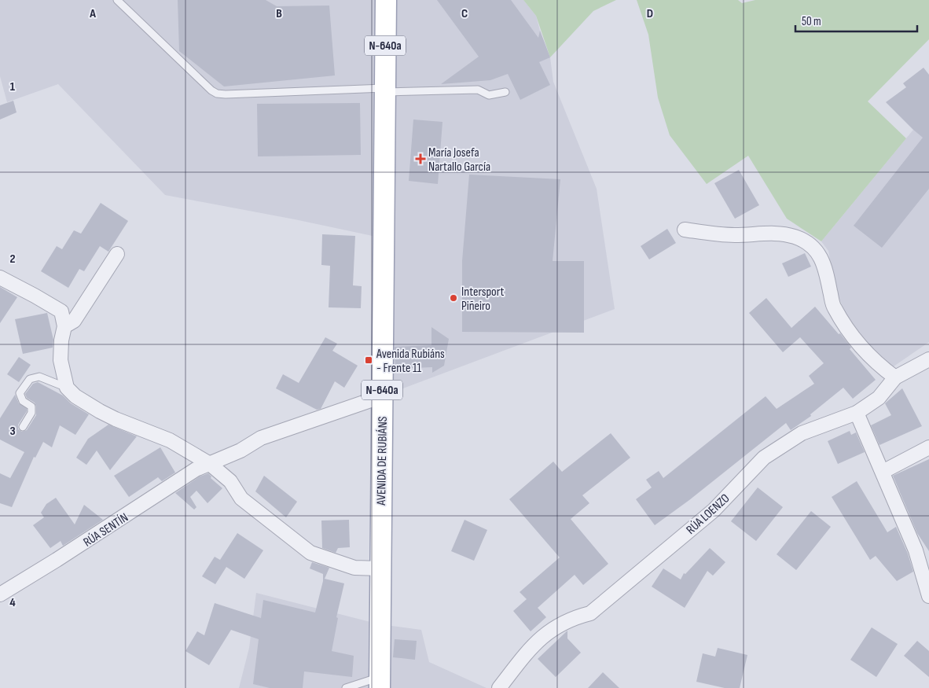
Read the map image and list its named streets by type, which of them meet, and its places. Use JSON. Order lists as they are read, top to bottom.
{
  "streets": {
    "main road": ["N-640a", "AVENIDA DE RUBIÁNS"],
    "street": ["RÚA LOENZO", "RÚA SENTÍN"]
  },
  "crossings": [
    ["N-640a", "AVENIDA DE RUBIÁNS"],
    ["AVENIDA DE RUBIÁNS", "RÚA SENTÍN"]
  ],
  "places": {
    "health": ["María Josefa Nartallo García"],
    "other": ["Intersport Piñeiro"],
    "transit": ["Avenida Rubiáns - Frente 11"]
  },
  "scale_bar": "50 m",
  "grid": {
    "columns": [
      "A",
      "B",
      "C",
      "D"
    ],
    "rows": [
      "1",
      "2",
      "3",
      "4"
    ]
  }
}
